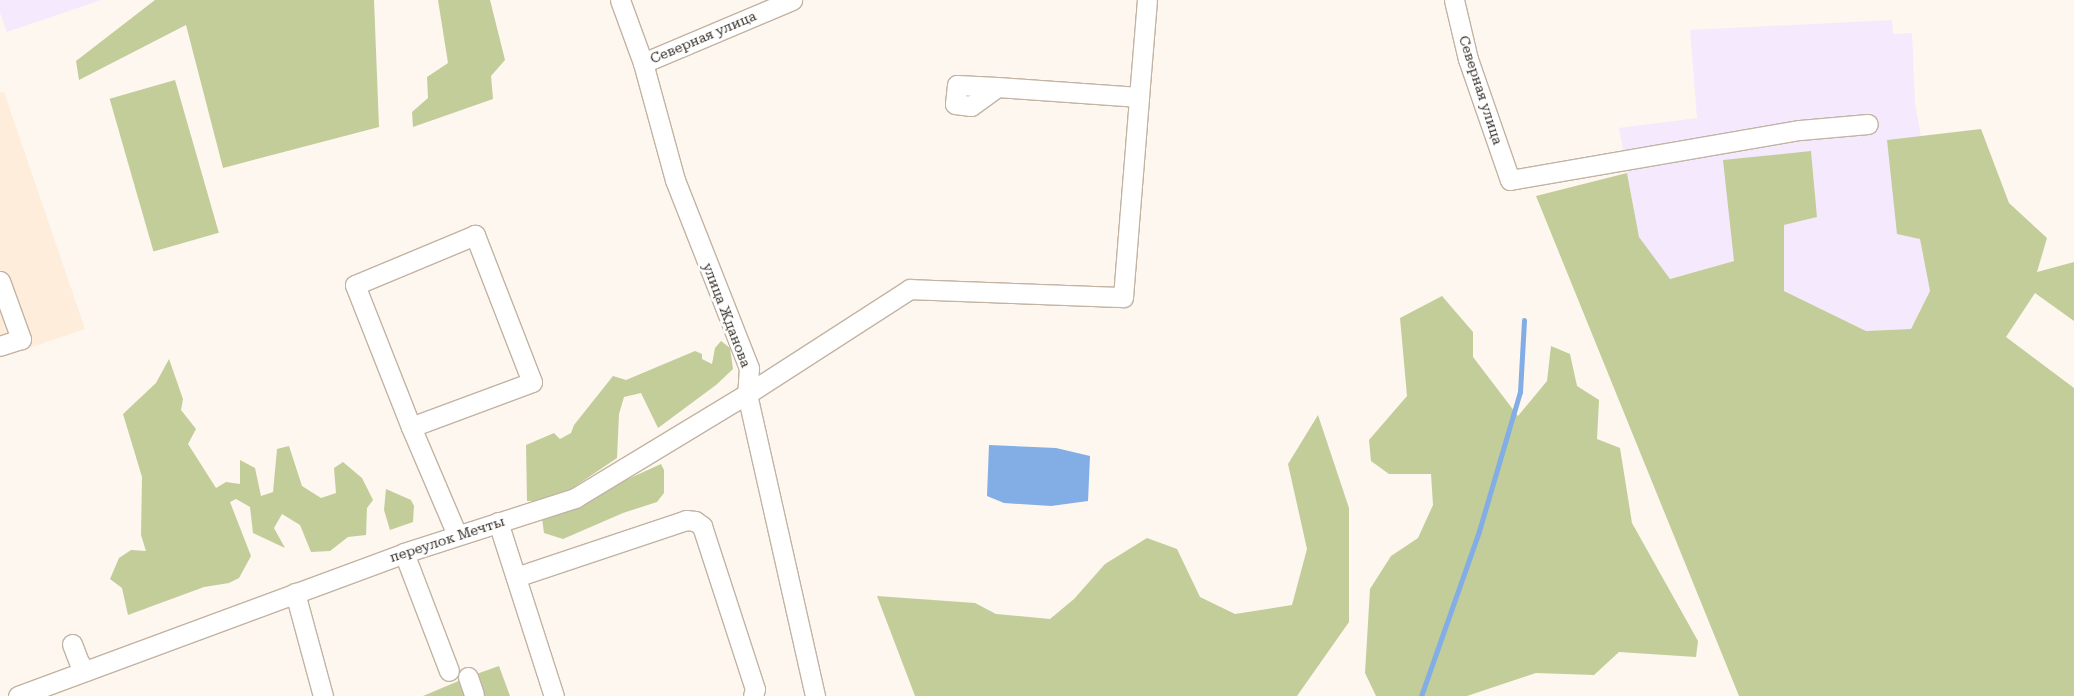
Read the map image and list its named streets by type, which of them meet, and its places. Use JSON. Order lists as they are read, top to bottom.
{
  "streets": {
    "street": ["Северная улица", "улица Жданова", "переулок Мечты"]
  },
  "crossings": [
    ["Северная улица", "улица Жданова"],
    ["улица Жданова", "переулок Мечты"]
  ]
}
